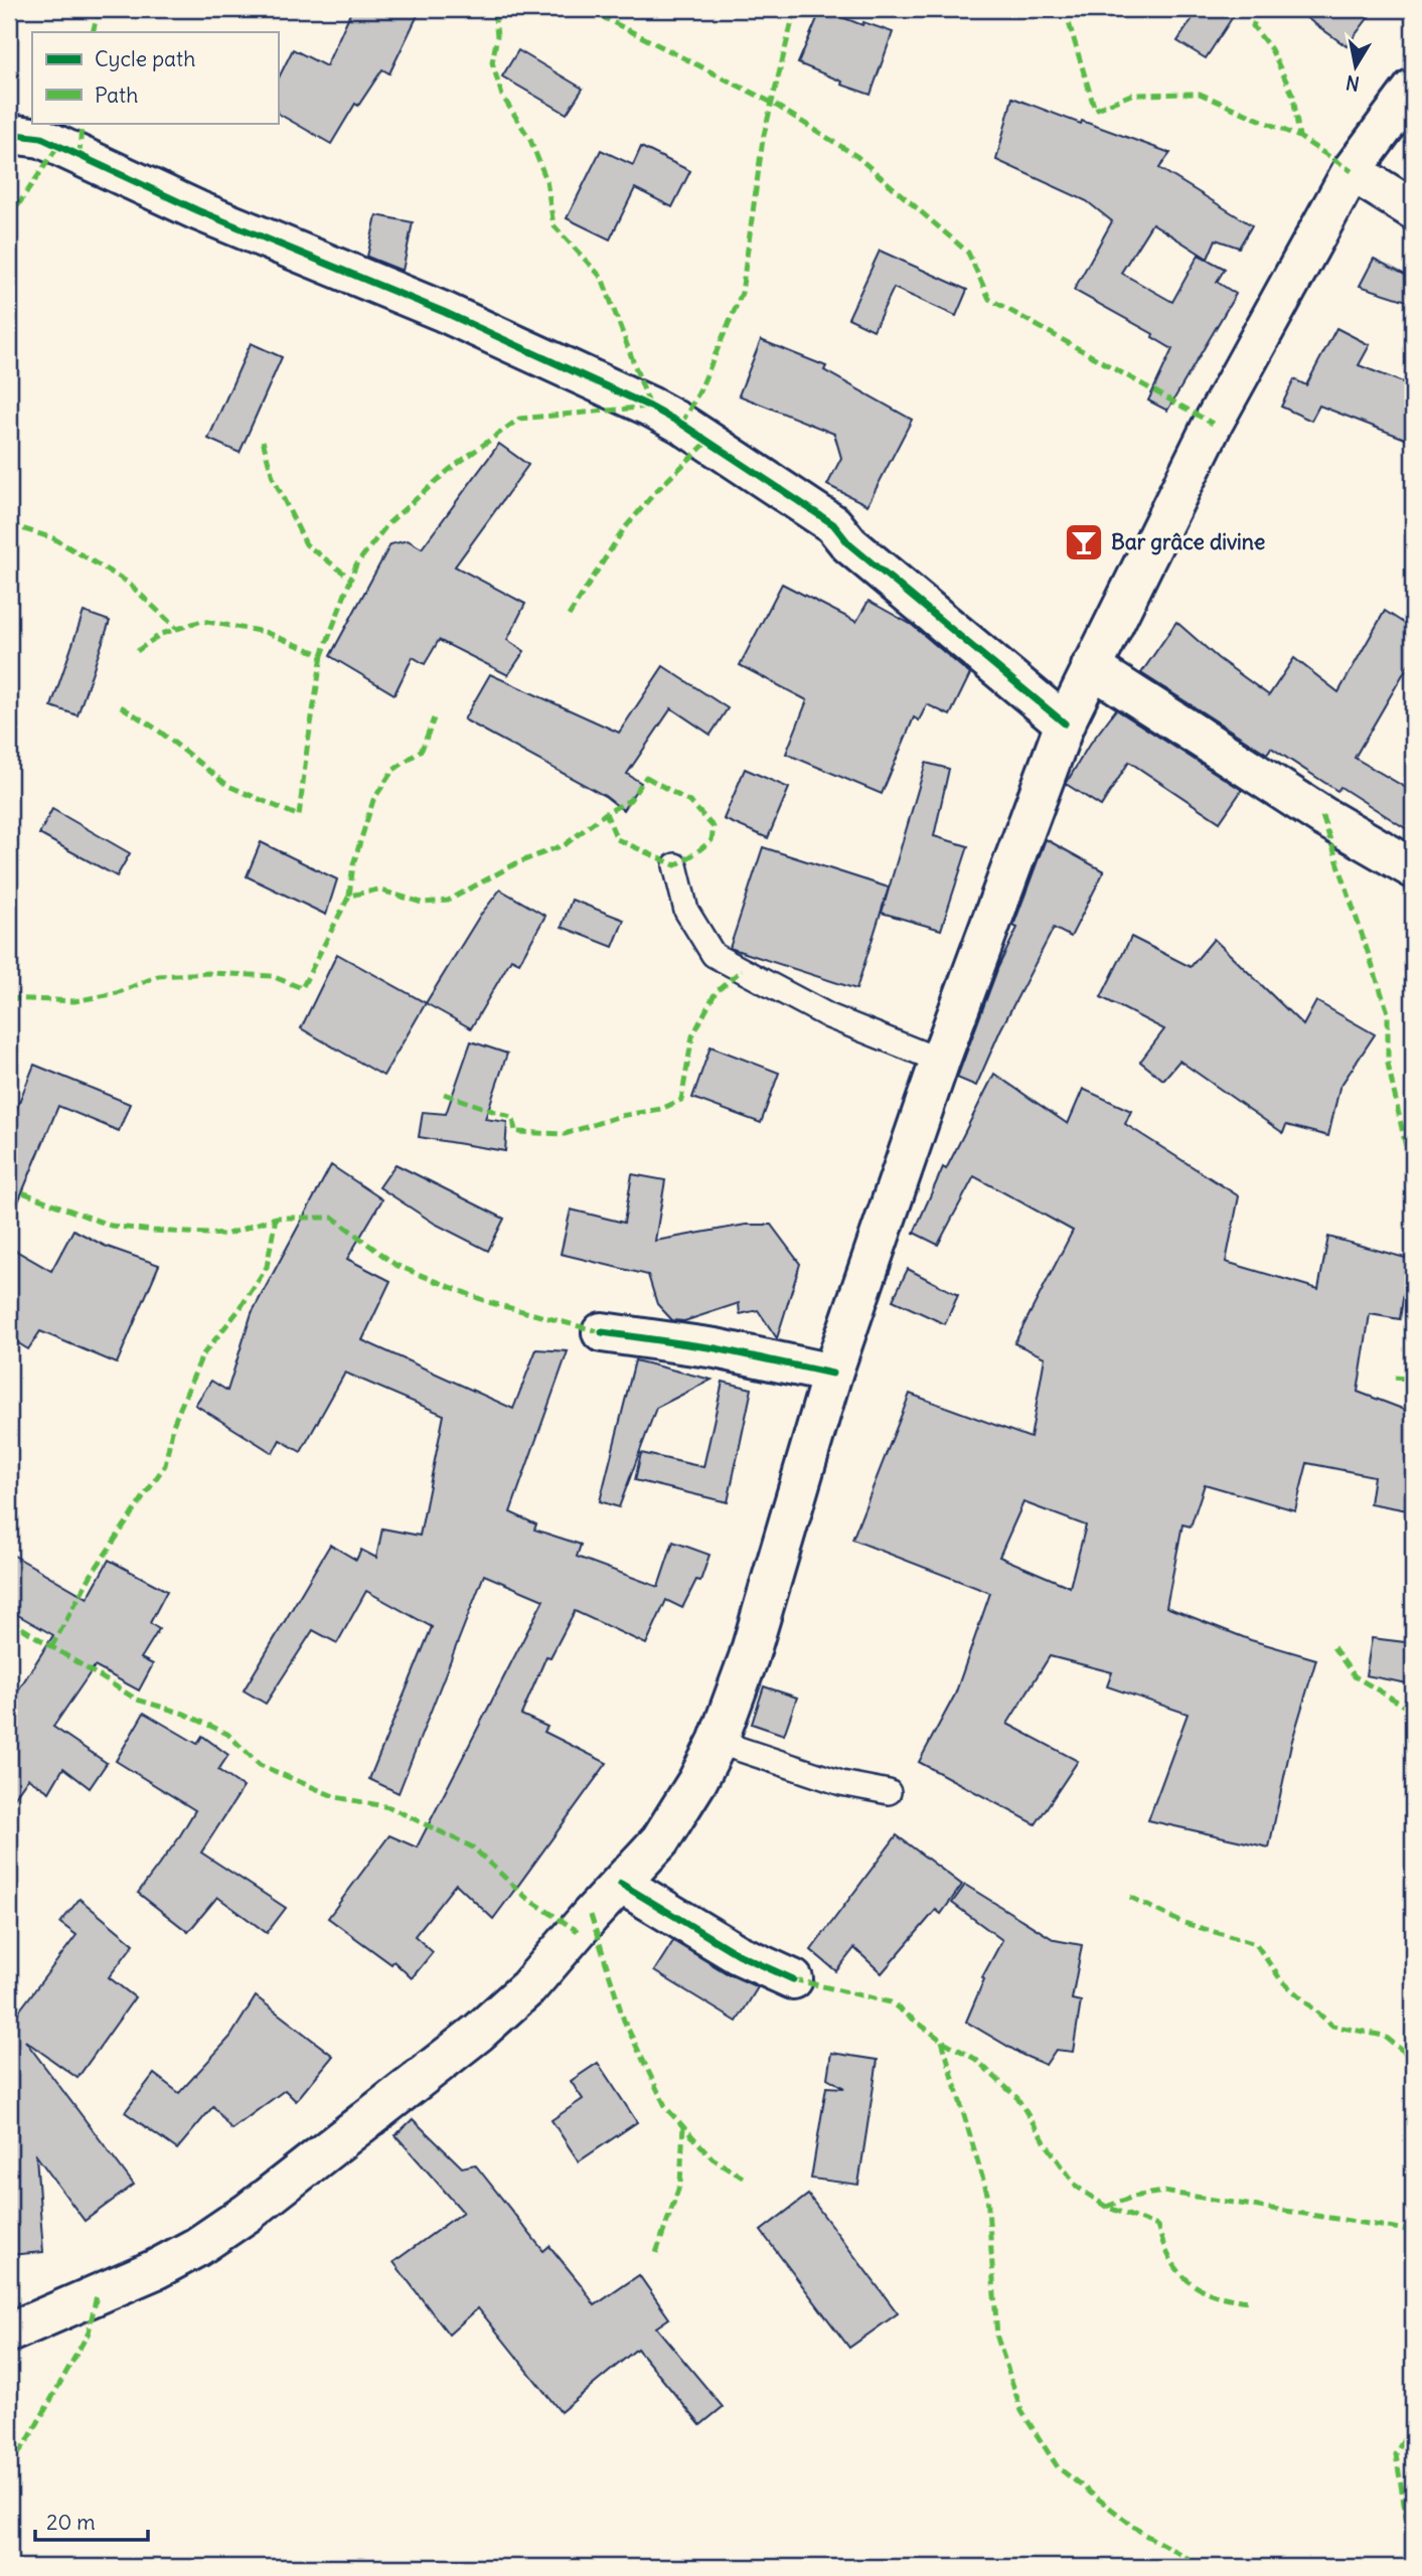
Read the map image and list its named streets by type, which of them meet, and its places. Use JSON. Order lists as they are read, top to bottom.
{
  "places": {
    "bar": ["Bar grâce divine"]
  },
  "legend": ["Cycle path", "Path"],
  "scale_bar": "20 m",
  "north": "bottom"
}
